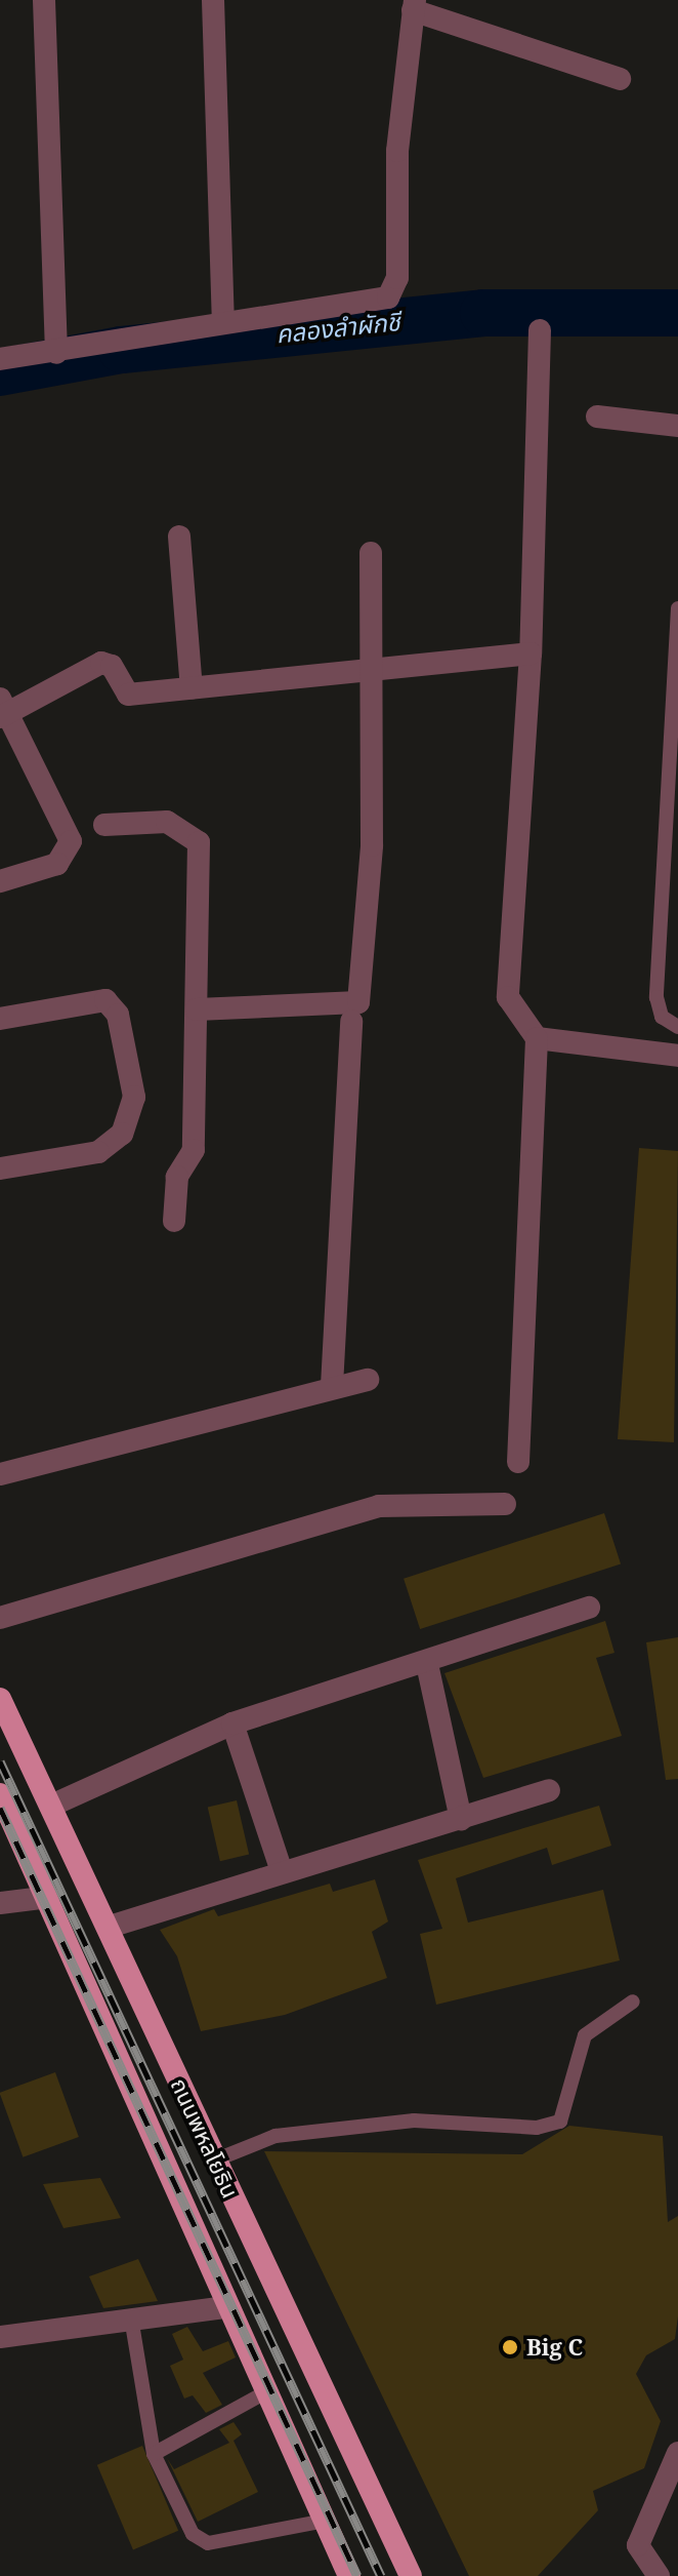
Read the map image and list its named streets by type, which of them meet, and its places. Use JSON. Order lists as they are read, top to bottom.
{
  "streets": {
    "main road": ["ถนนพหลโยธิน"]
  },
  "water": ["คลองลำผักชี"],
  "places": ["Big C"]
}
